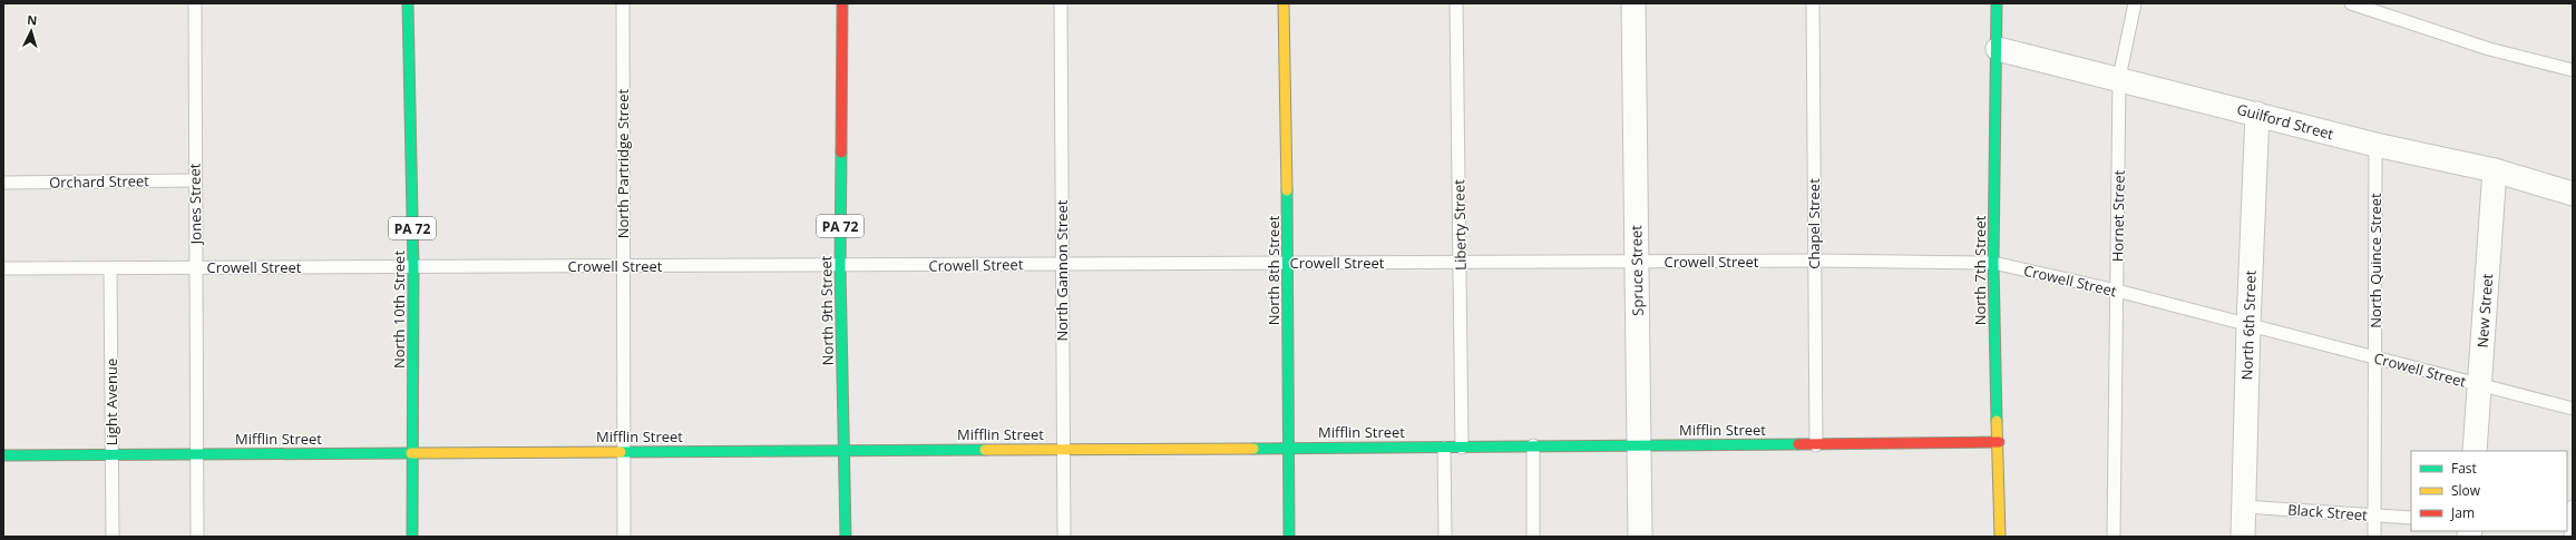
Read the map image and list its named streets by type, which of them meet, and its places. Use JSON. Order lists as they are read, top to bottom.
{
  "streets": {
    "street": [
      "Guilford Street",
      "PA 72",
      "North 8th Street",
      "Spruce Street",
      "North 7th Street",
      "North 10th Street",
      "North 9th Street",
      "New Street",
      "North 6th Street",
      "Mifflin Street"
    ],
    "lane": [
      "North Partridge Street",
      "Orchard Street",
      "Jones Street",
      "Hornet Street",
      "Chapel Street",
      "Liberty Street",
      "North Quince Street",
      "Crowell Street",
      "North Gannon Street",
      "Light Avenue",
      "Black Street"
    ]
  },
  "crossings": [
    ["Guilford Street", "Hornet Street"],
    ["Guilford Street", "North Quince Street"],
    ["Guilford Street", "North 7th Street"],
    ["Guilford Street", "New Street"],
    ["Guilford Street", "North 6th Street"],
    ["North Partridge Street", "Crowell Street"],
    ["North Partridge Street", "Mifflin Street"],
    ["Orchard Street", "Jones Street"],
    ["Jones Street", "Crowell Street"],
    ["Jones Street", "Mifflin Street"],
    ["Hornet Street", "Crowell Street"],
    ["Chapel Street", "Crowell Street"],
    ["Chapel Street", "Mifflin Street"],
    ["Liberty Street", "Crowell Street"],
    ["Liberty Street", "Mifflin Street"],
    ["North Quince Street", "Crowell Street"],
    ["North Quince Street", "Black Street"],
    ["Crowell Street", "North Gannon Street"],
    ["Crowell Street", "North 8th Street"],
    ["Crowell Street", "Spruce Street"],
    ["Crowell Street", "North 7th Street"],
    ["Crowell Street", "North 10th Street"],
    ["Crowell Street", "North 9th Street"],
    ["Crowell Street", "New Street"],
    ["Crowell Street", "North 6th Street"],
    ["Crowell Street", "Light Avenue"],
    ["North Gannon Street", "Mifflin Street"],
    ["North 8th Street", "Mifflin Street"],
    ["Spruce Street", "Mifflin Street"],
    ["North 7th Street", "Mifflin Street"],
    ["North 10th Street", "Mifflin Street"],
    ["North 9th Street", "Mifflin Street"],
    ["North 6th Street", "Black Street"],
    ["Light Avenue", "Mifflin Street"]
  ],
  "legend": ["Fast", "Slow", "Jam"],
  "north": "top"
}
